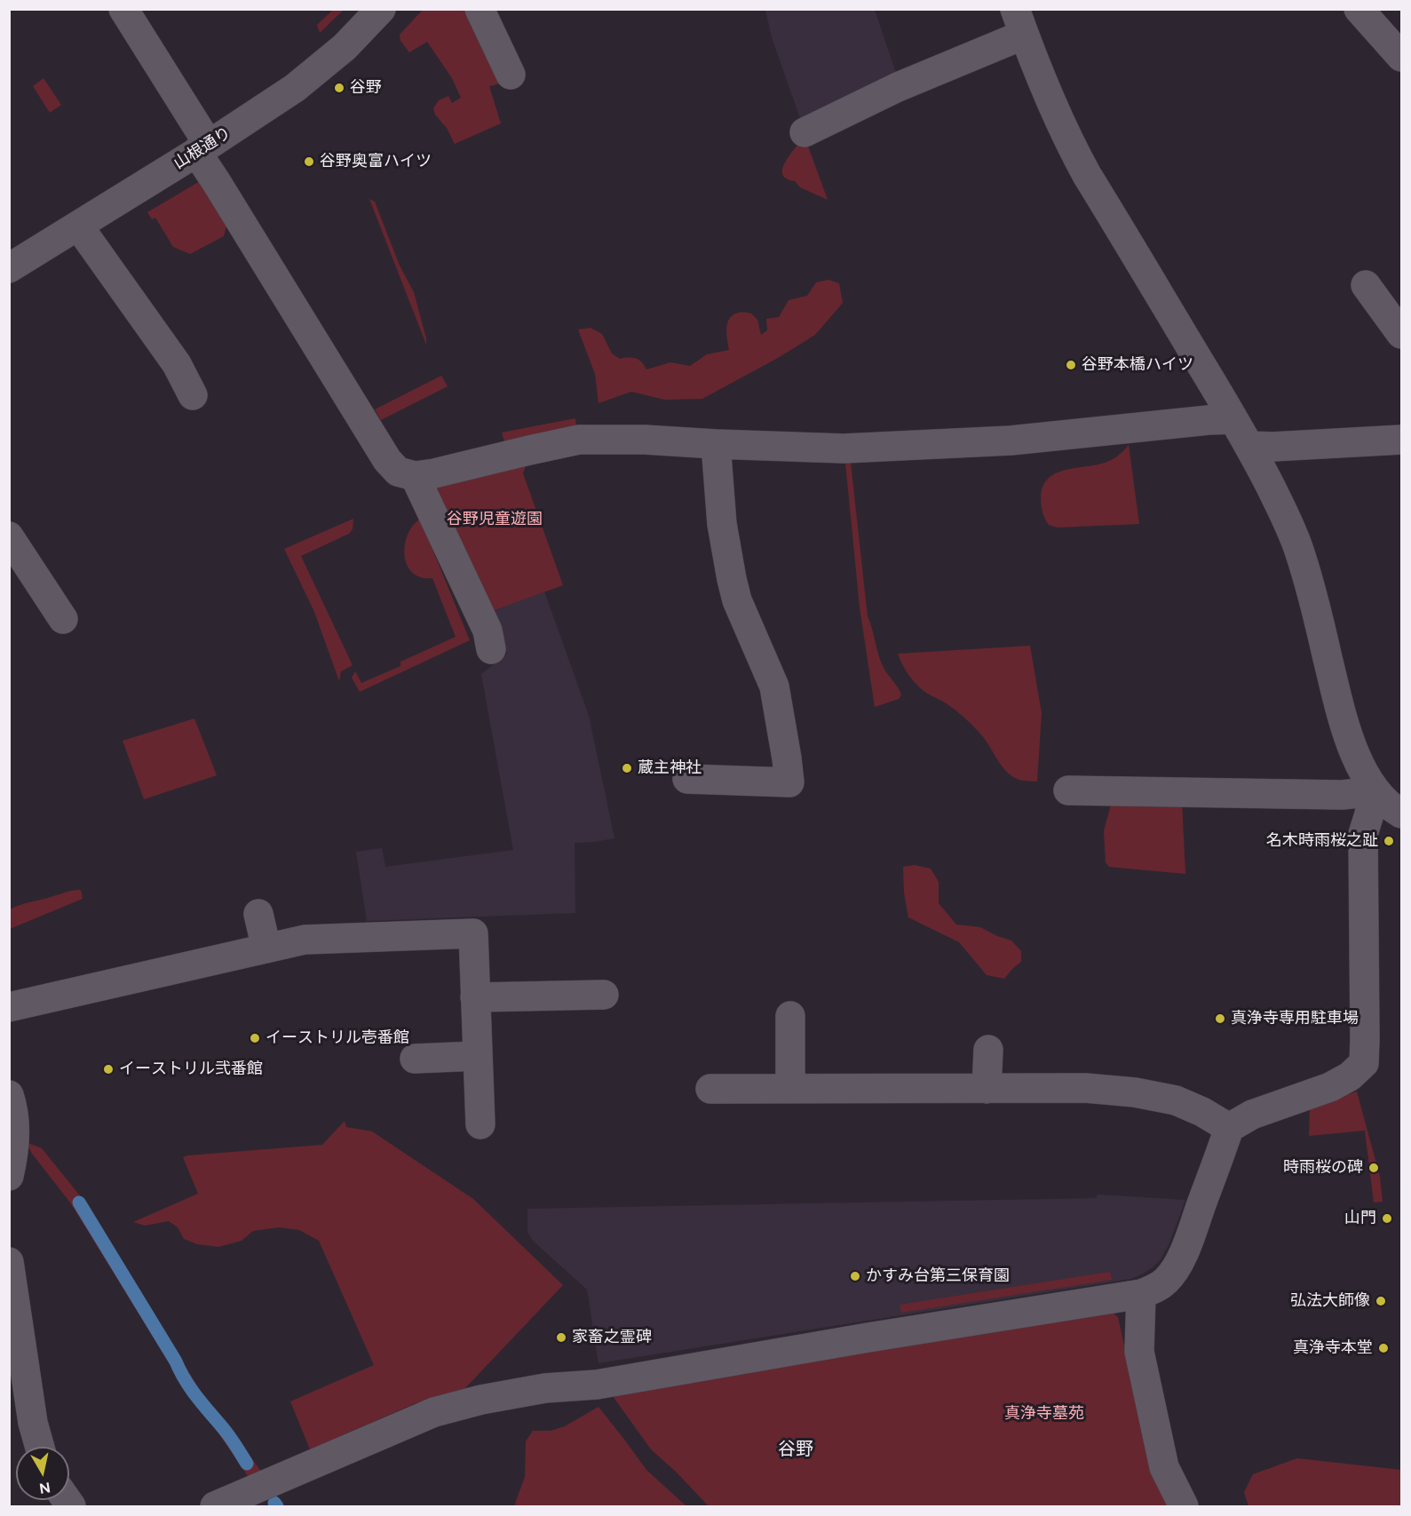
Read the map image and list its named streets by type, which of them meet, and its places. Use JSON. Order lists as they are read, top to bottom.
{
  "streets": {
    "street": ["山根通り"]
  },
  "districts": ["谷野"],
  "parks": ["谷野児童遊園", "真浄寺墓苑"],
  "places": [
    "谷野",
    "谷野奥富ハイツ",
    "谷野本橋ハイツ",
    "蔵主神社",
    "名木時雨桜之趾",
    "真浄寺専用駐車場",
    "イーストリル壱番館",
    "イーストリル弐番館",
    "時雨桜の碑",
    "山門",
    "かすみ台第三保育園",
    "弘法大師像",
    "家畜之霊碑",
    "真浄寺本堂"
  ],
  "north": "bottom"
}
